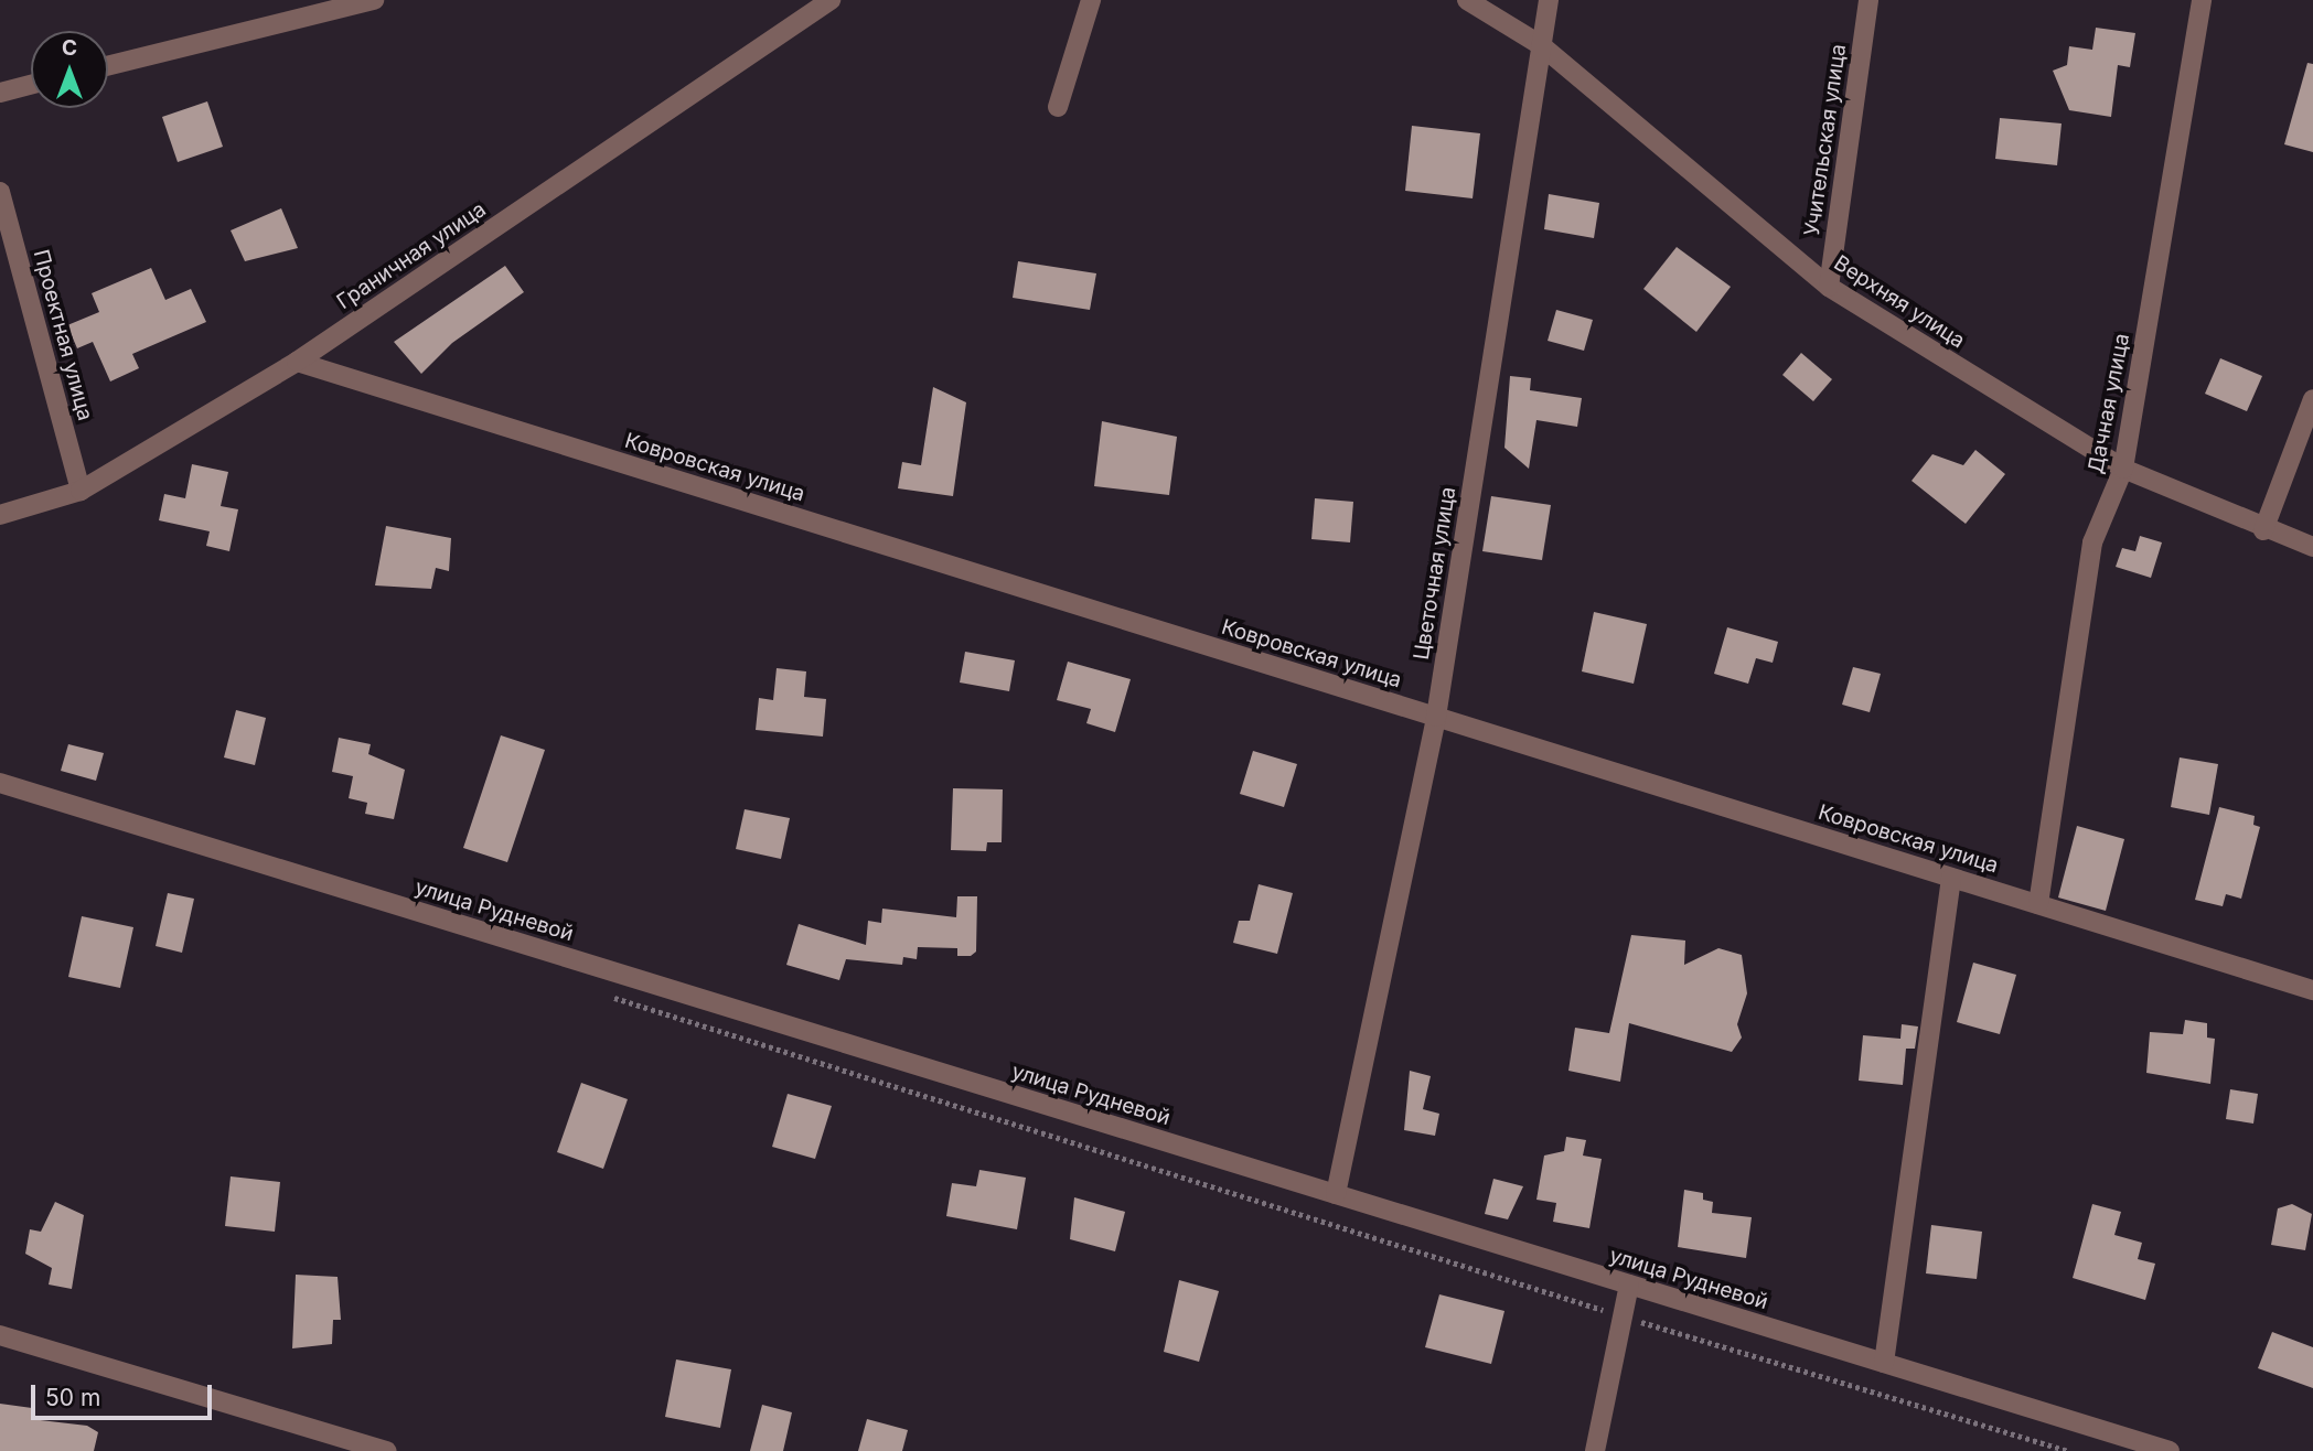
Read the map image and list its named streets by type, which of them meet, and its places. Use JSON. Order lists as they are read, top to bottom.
{
  "streets": {
    "street": [
      "Учительская улица",
      "Граничная улица",
      "Верхняя улица",
      "Проектная улица",
      "Дачная улица",
      "Ковровская улица",
      "Цветочная улица",
      "улица Рудневой"
    ]
  },
  "crossings": [
    ["Учительская улица", "Верхняя улица"],
    ["Граничная улица", "Проектная улица"],
    ["Граничная улица", "Ковровская улица"],
    ["Верхняя улица", "Дачная улица"],
    ["Верхняя улица", "Цветочная улица"],
    ["Дачная улица", "Ковровская улица"],
    ["Ковровская улица", "Цветочная улица"],
    ["Цветочная улица", "улица Рудневой"]
  ],
  "scale_bar": "50 m",
  "north": "top"
}
